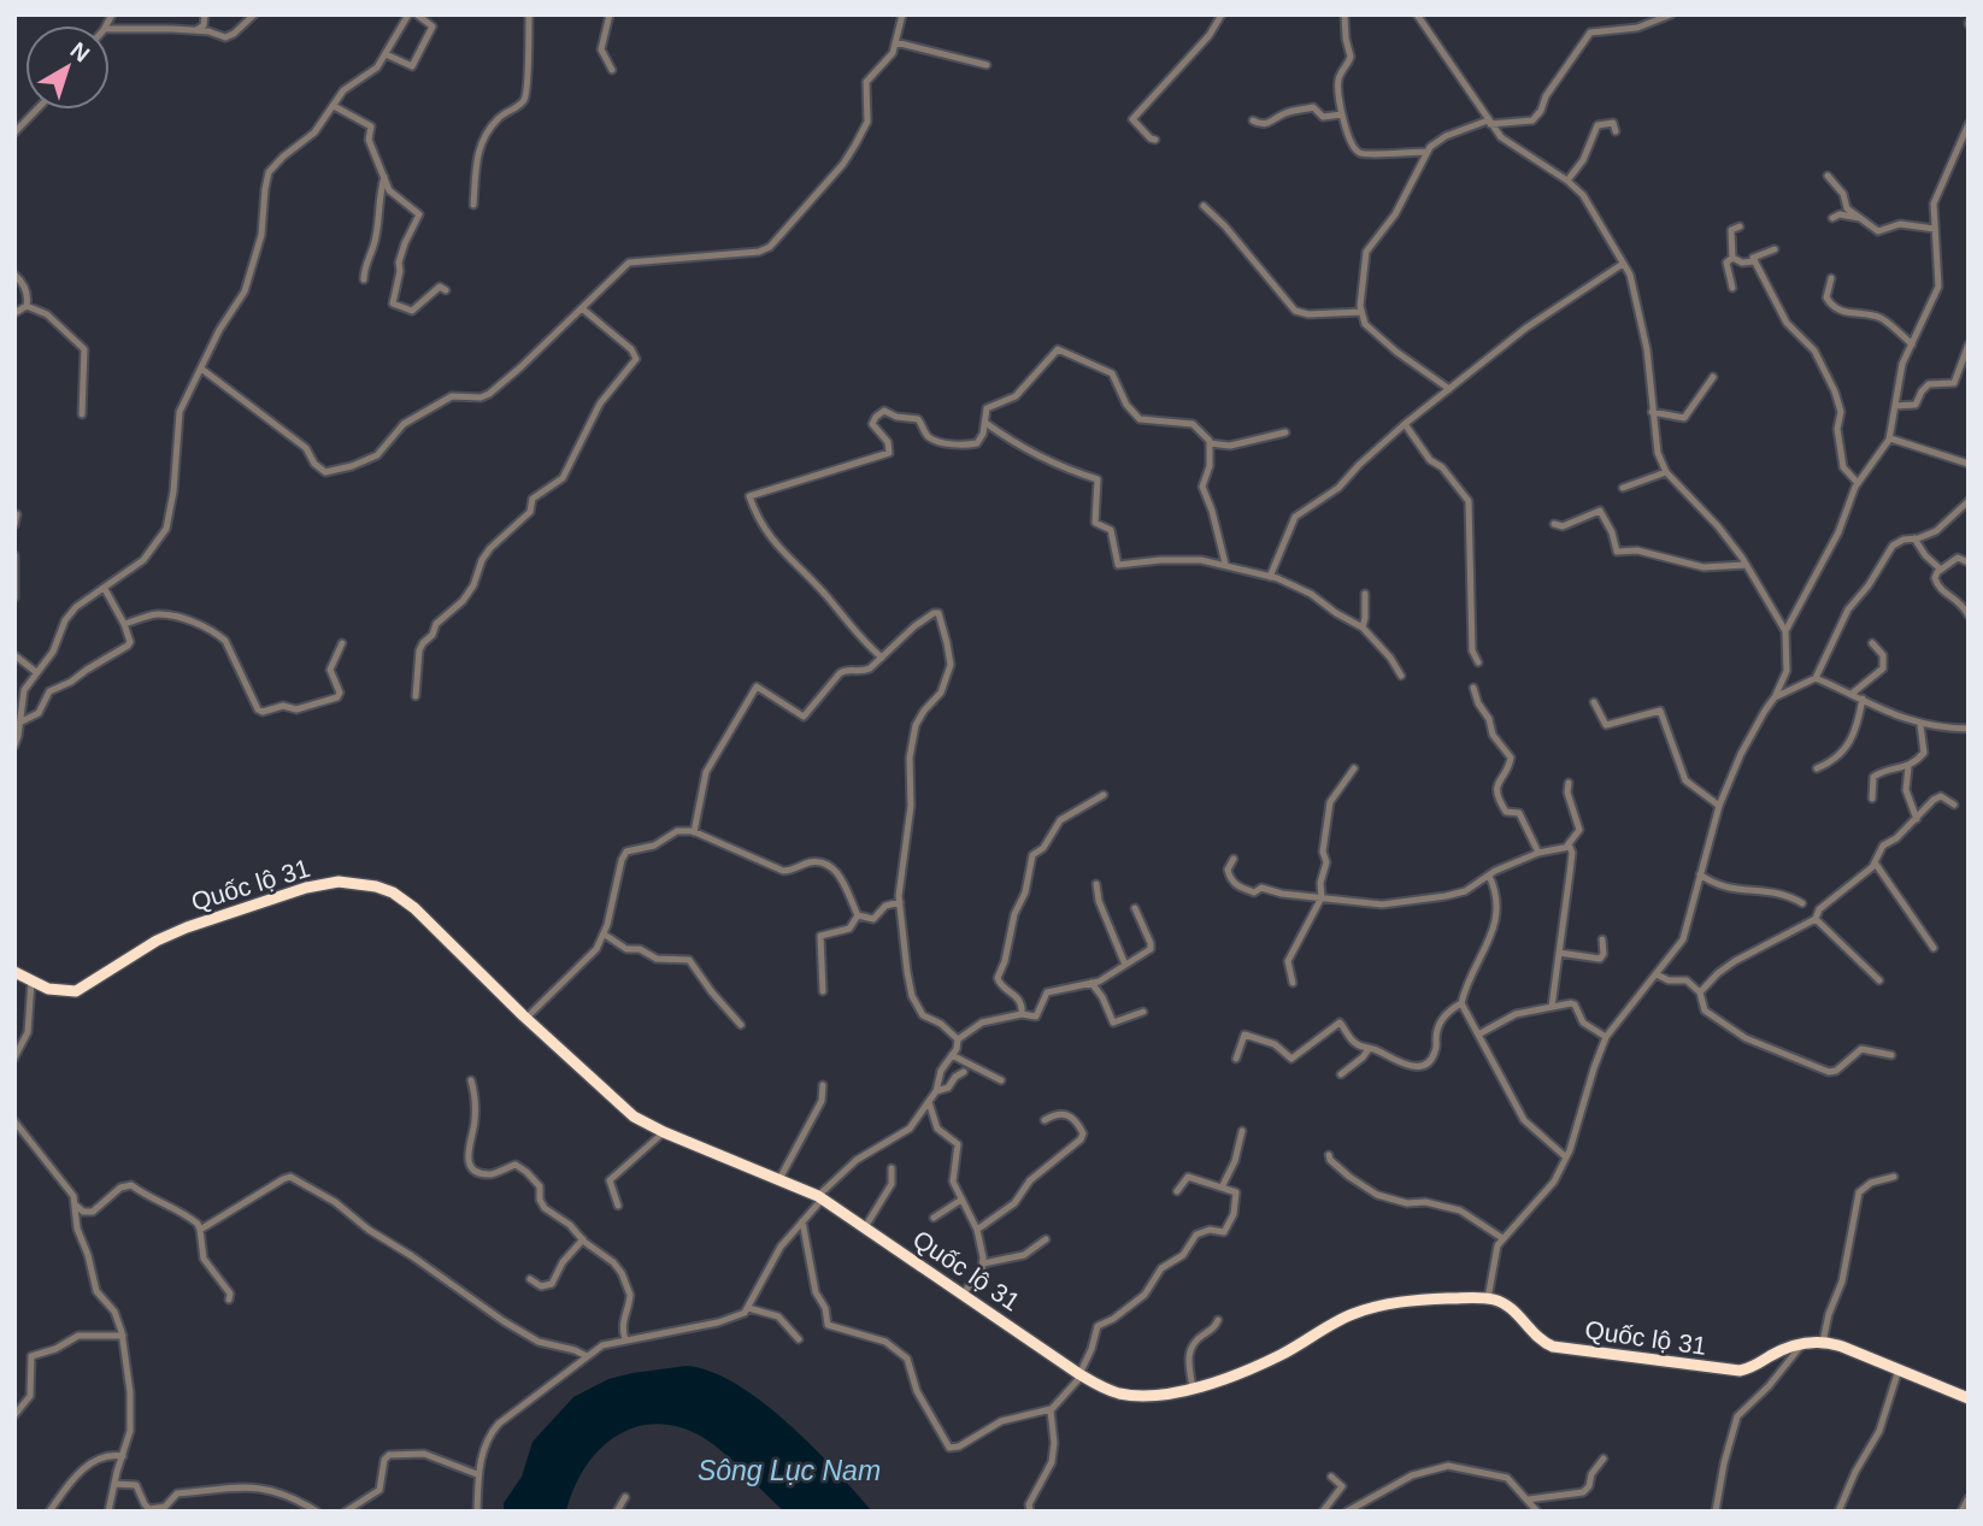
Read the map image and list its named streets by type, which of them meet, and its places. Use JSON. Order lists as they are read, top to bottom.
{
  "streets": {
    "highway": ["Quốc lộ 31"]
  },
  "water": ["Sông Lục Nam"],
  "north": "top right"
}
